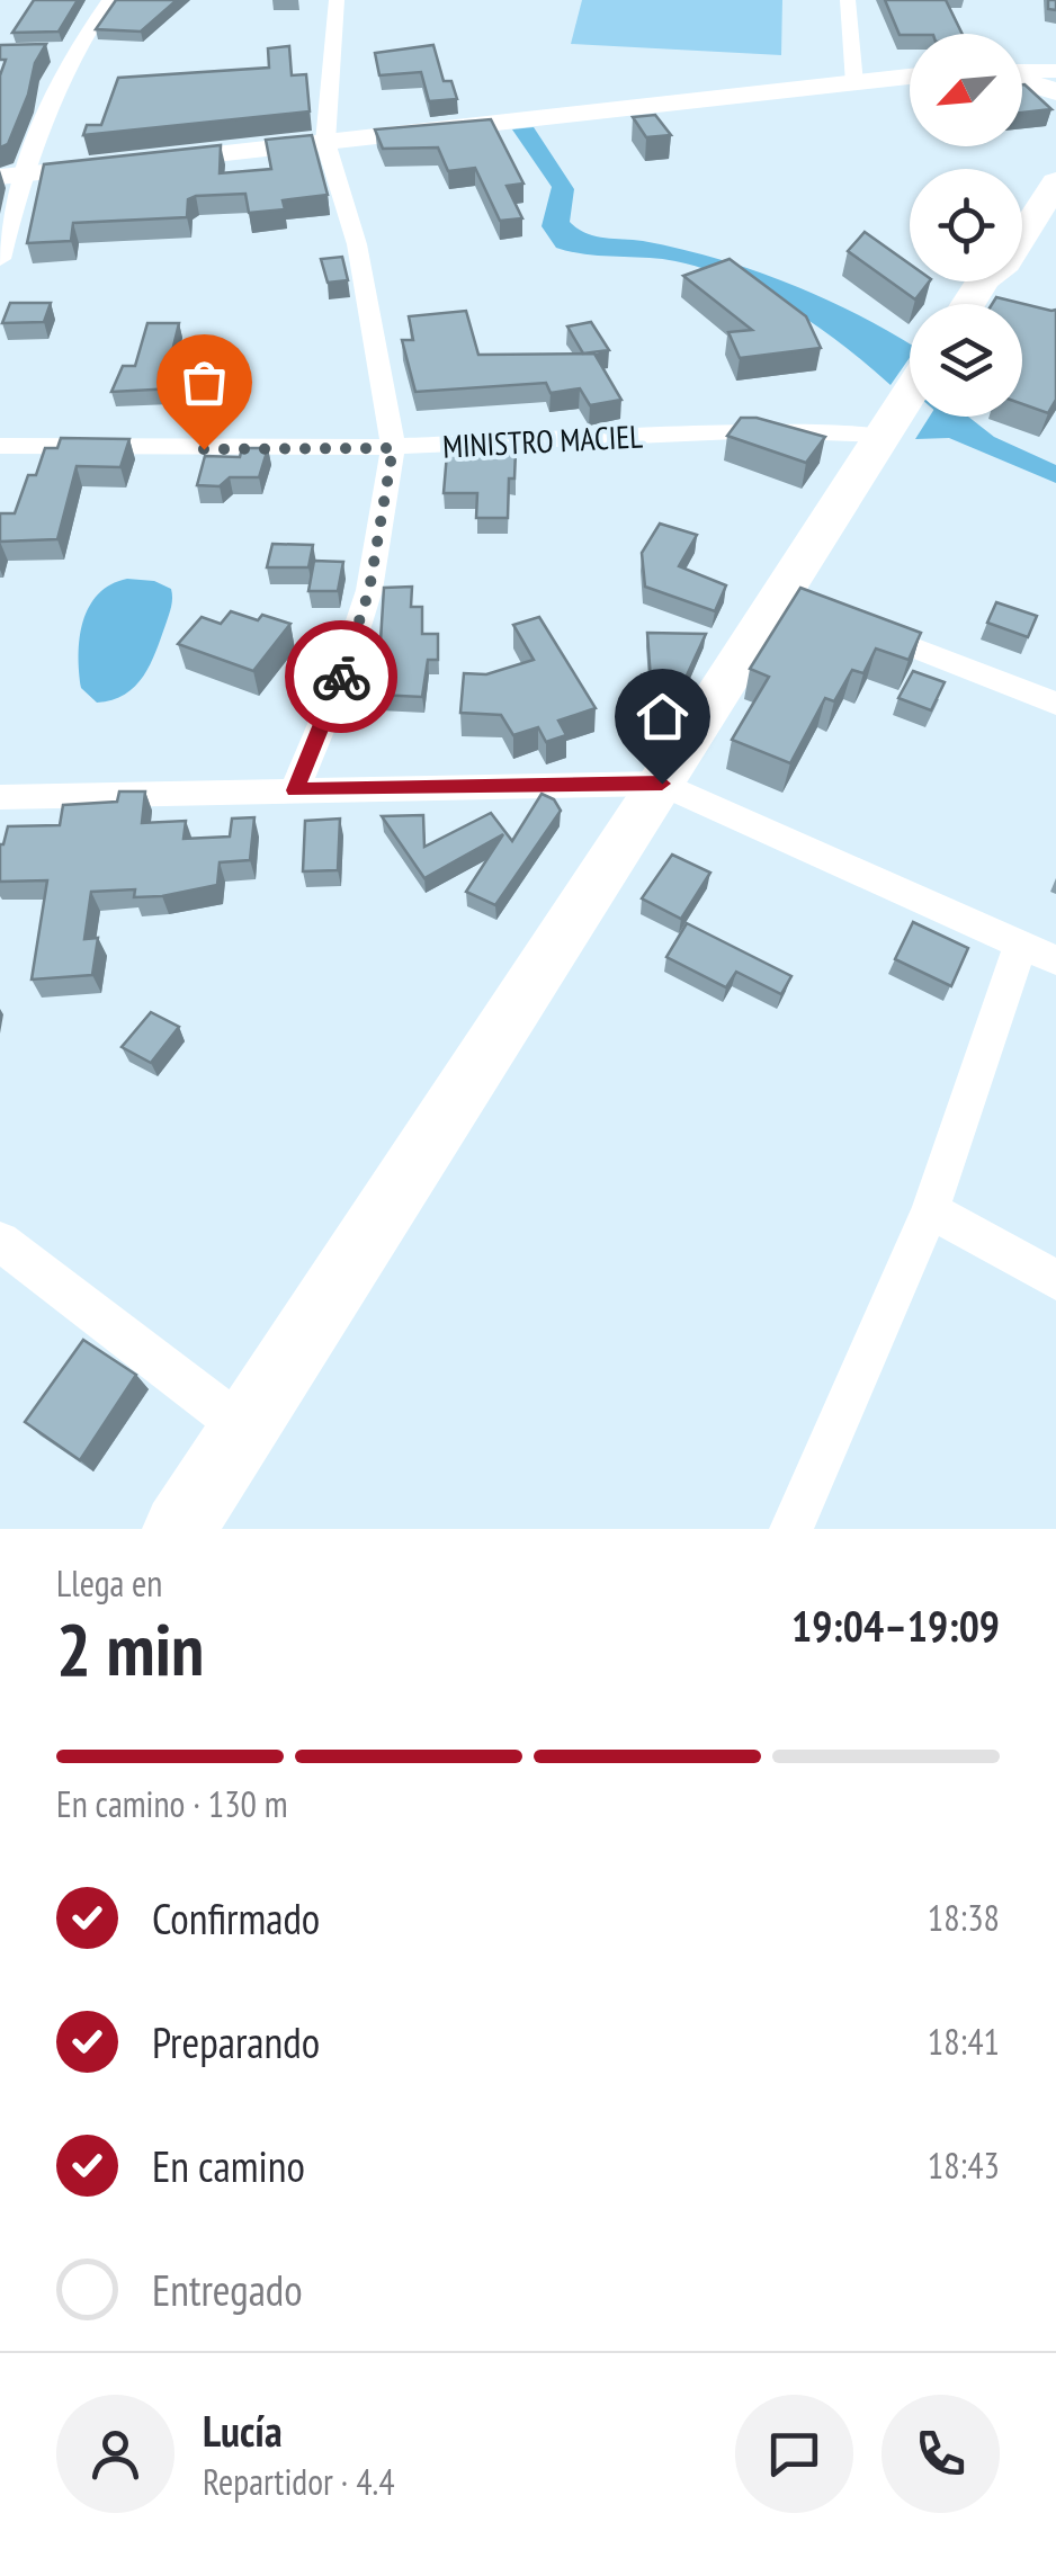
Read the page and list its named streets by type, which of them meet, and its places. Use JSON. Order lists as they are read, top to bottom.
{
  "streets": {
    "street": ["MINISTRO MACIEL"]
  },
  "north": "bottom left",
  "page": {
    "heading": ["2 min", "Llega en", "19:04–19:09"],
    "panel": ["Lucía", "Repartidor · 4.4"],
    "bar": "En camino · 130 m",
    "list": [
      ["Confirmado", "18:38"],
      ["Preparando", "18:41"],
      ["En camino", "18:43"],
      "Entregado"
    ]
  }
}
